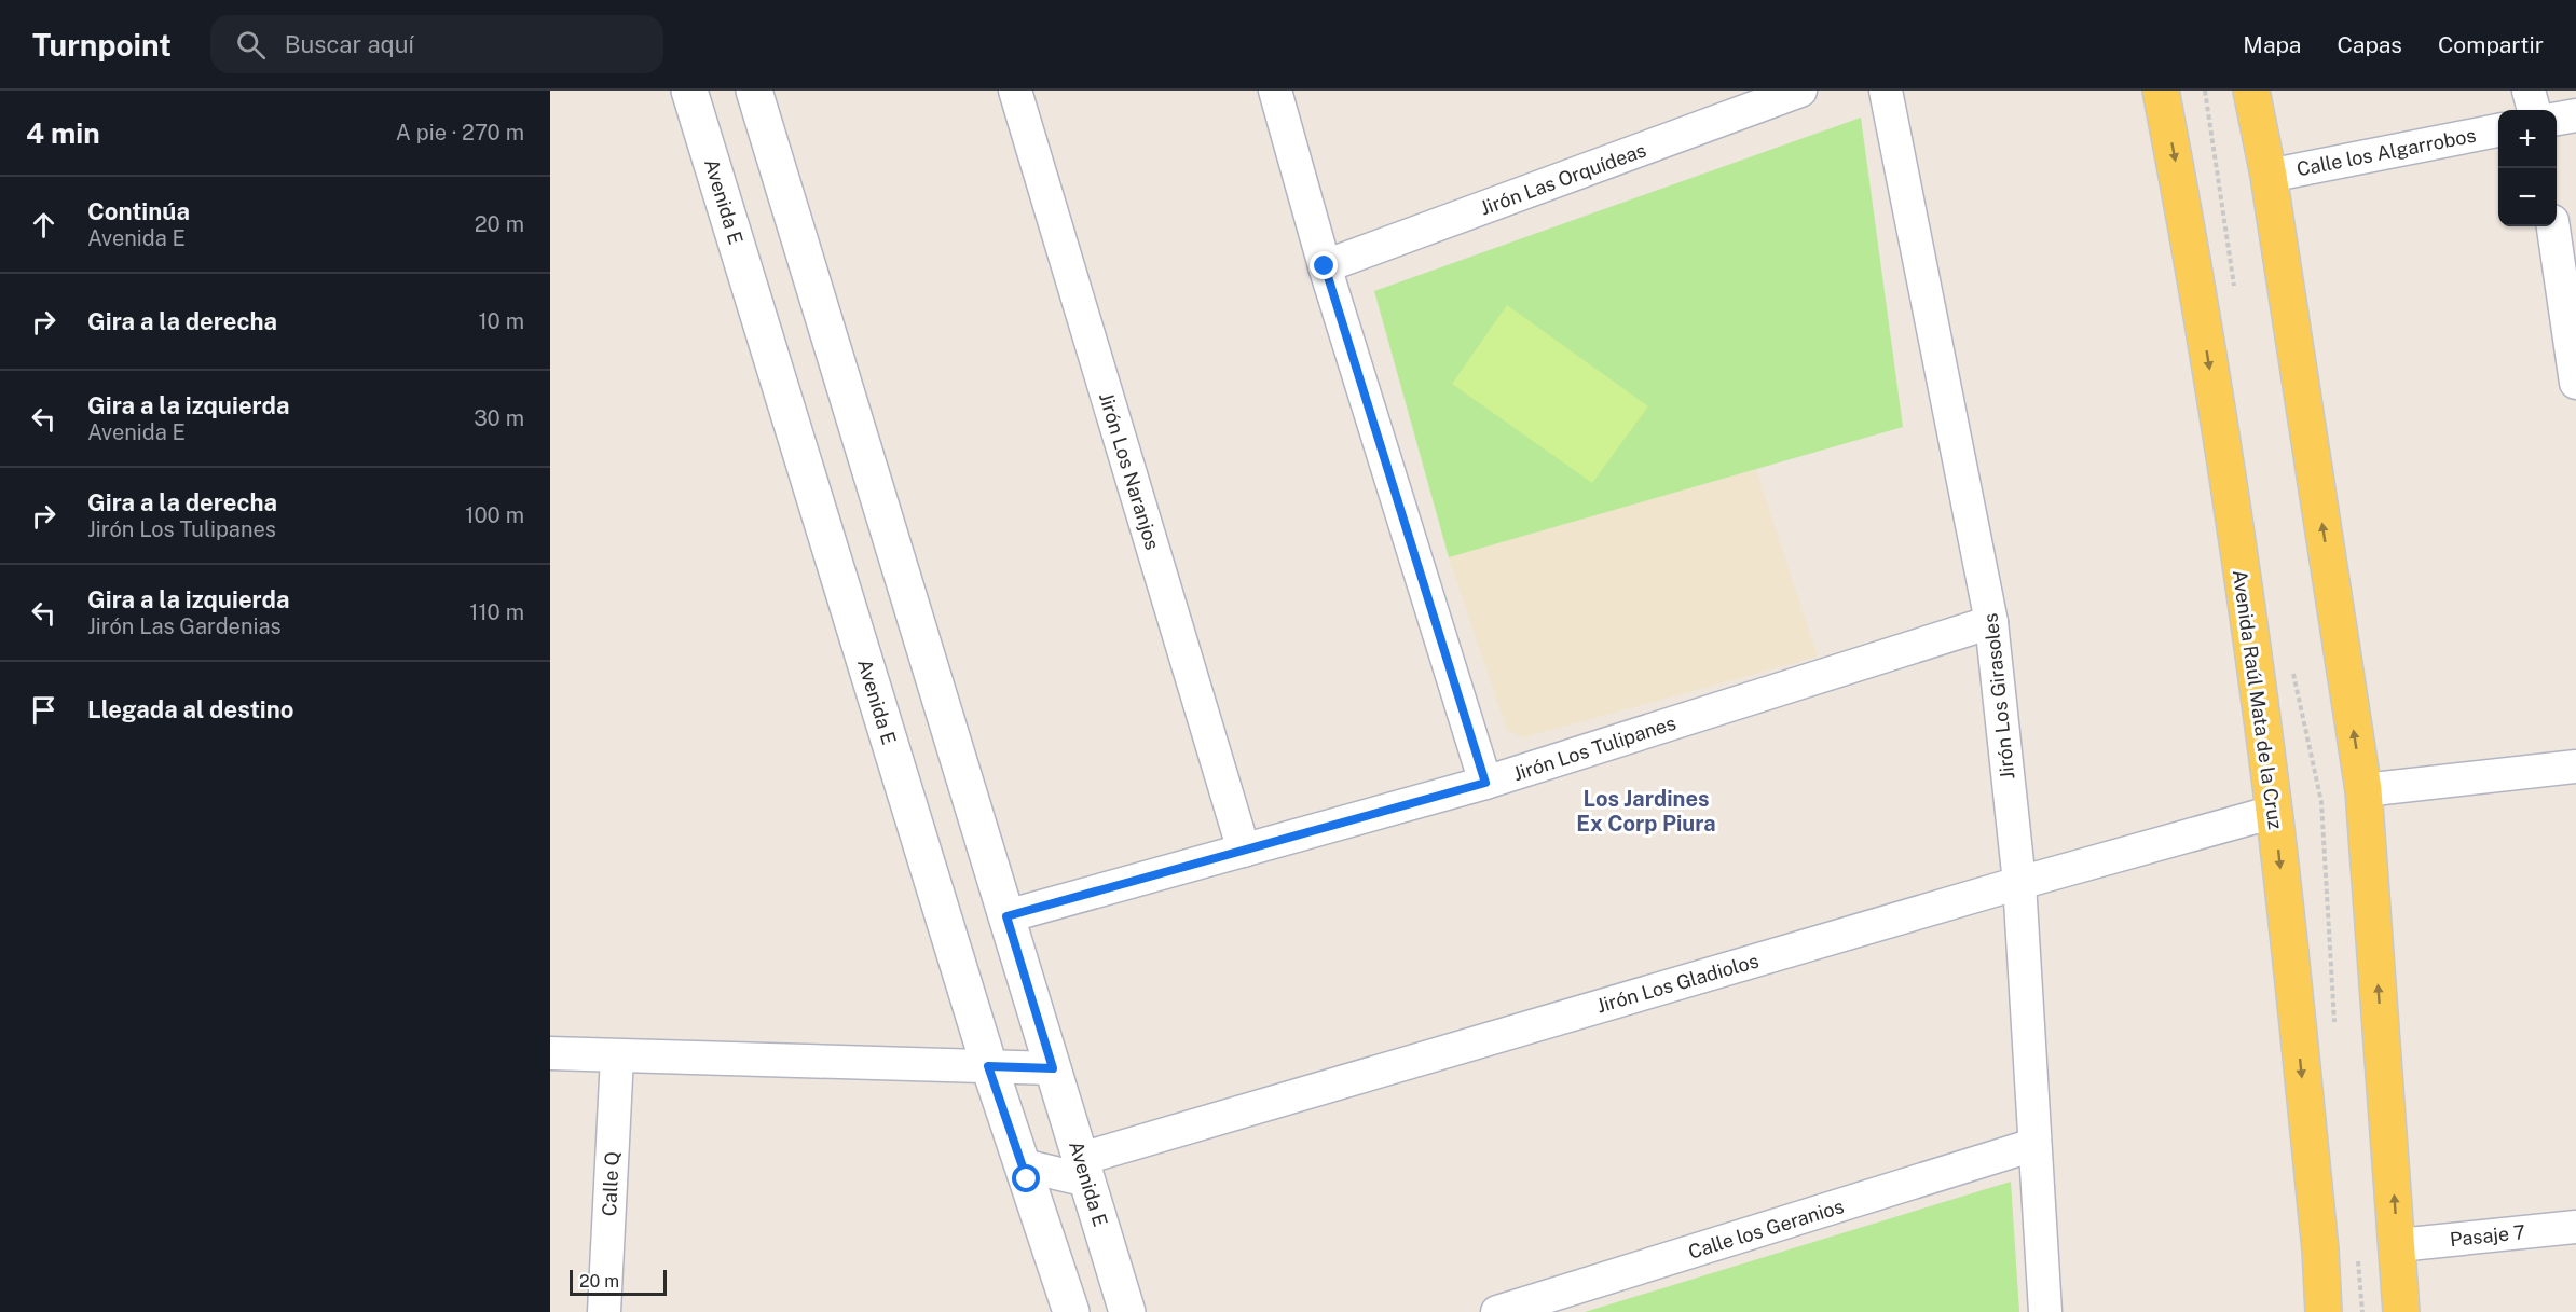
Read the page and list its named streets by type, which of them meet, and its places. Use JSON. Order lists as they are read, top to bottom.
{
  "streets": {
    "main road": ["Avenida Raúl Mata de la Cruz"],
    "street": [
      "Calle los Algarrobos",
      "Jirón Las Orquídeas",
      "Avenida E",
      "Jirón Los Naranjos",
      "Jirón Los Girasoles",
      "Jirón Los Tulipanes",
      "Jirón Los Gladiolos",
      "Calle Q",
      "Calle los Geranios",
      "Pasaje 7"
    ]
  },
  "crossings": [
    ["Avenida E", "Jirón Los Tulipanes"],
    ["Avenida E", "Jirón Los Gladiolos"],
    ["Jirón Los Naranjos", "Jirón Los Tulipanes"],
    ["Jirón Los Girasoles", "Jirón Los Tulipanes"],
    ["Jirón Los Girasoles", "Jirón Los Gladiolos"],
    ["Jirón Los Girasoles", "Calle los Geranios"],
    ["Avenida Raúl Mata de la Cruz", "Jirón Los Gladiolos"]
  ],
  "districts": ["Los Jardines Ex Corp Piura"],
  "scale_bar": "20 m",
  "page": {
    "header": "Turnpoint",
    "search": "Buscar aquí",
    "nav": ["Mapa", "Capas", "Compartir"],
    "heading": ["4 min", "A pie · 270 m"],
    "map_buttons": ["+", "−"],
    "list": [
      ["Continúa", "Avenida E", "20 m"],
      ["Gira a la derecha", "10 m"],
      ["Gira a la izquierda", "Avenida E", "30 m"],
      ["Gira a la derecha", "Jirón Los Tulipanes", "100 m"],
      ["Gira a la izquierda", "Jirón Las Gardenias", "110 m"],
      "Llegada al destino"
    ],
    "scale": "20 m"
  }
}
